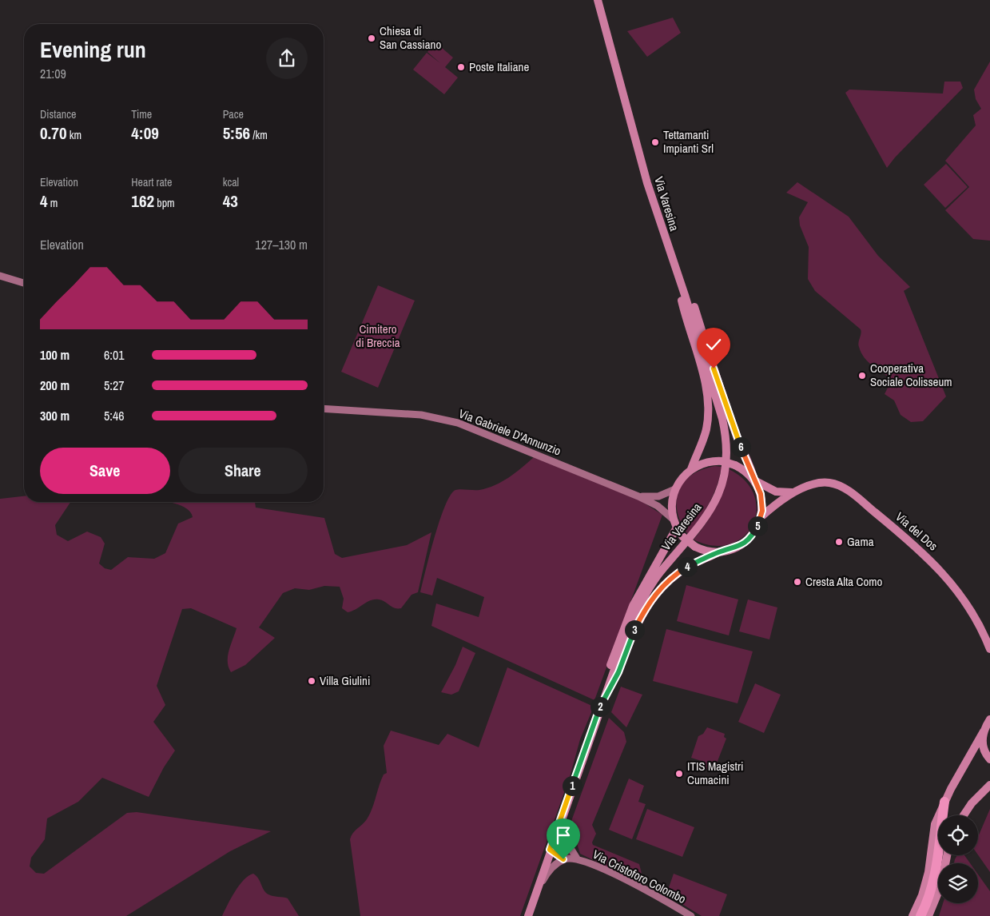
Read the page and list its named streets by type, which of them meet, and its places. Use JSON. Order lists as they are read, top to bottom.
{
  "streets": {
    "main road": [
      "Via Varesina",
      "Via Gabriele D'Annunzio",
      "Via del Dos",
      "Via Cristoforo Colombo"
    ]
  },
  "crossings": [
    ["Via Gabriele D'Annunzio", "Via del Dos"]
  ],
  "parks": ["Cimitero di Breccia"],
  "places": [
    "Chiesa di San Cassiano",
    "Poste Italiane",
    "Tettamanti Impianti Srl",
    "Cooperativa Sociale Colisseum",
    "Gama",
    "Cresta Alta Como",
    "Villa Giulini",
    "ITIS Magistri Cumacini"
  ],
  "page": {
    "heading": ["Evening run", "21:09"],
    "stats": [
      ["Distance", "0.70 km"],
      ["Time", "4:09"],
      ["Pace", "5:56 /km"],
      ["Elevation", "4 m"],
      ["Heart rate", "162 bpm"],
      ["kcal", "43"]
    ],
    "chart": ["Elevation", "127–130 m"],
    "list": [
      {
        "name": "100 m",
        "note": "6:01"
      },
      {
        "name": "200 m",
        "note": "5:27"
      },
      {
        "name": "300 m",
        "note": "5:46"
      }
    ],
    "pins": [
      "6",
      "5",
      "4",
      "3",
      "2",
      "1"
    ],
    "buttons": ["Save", "Share"]
  }
}
